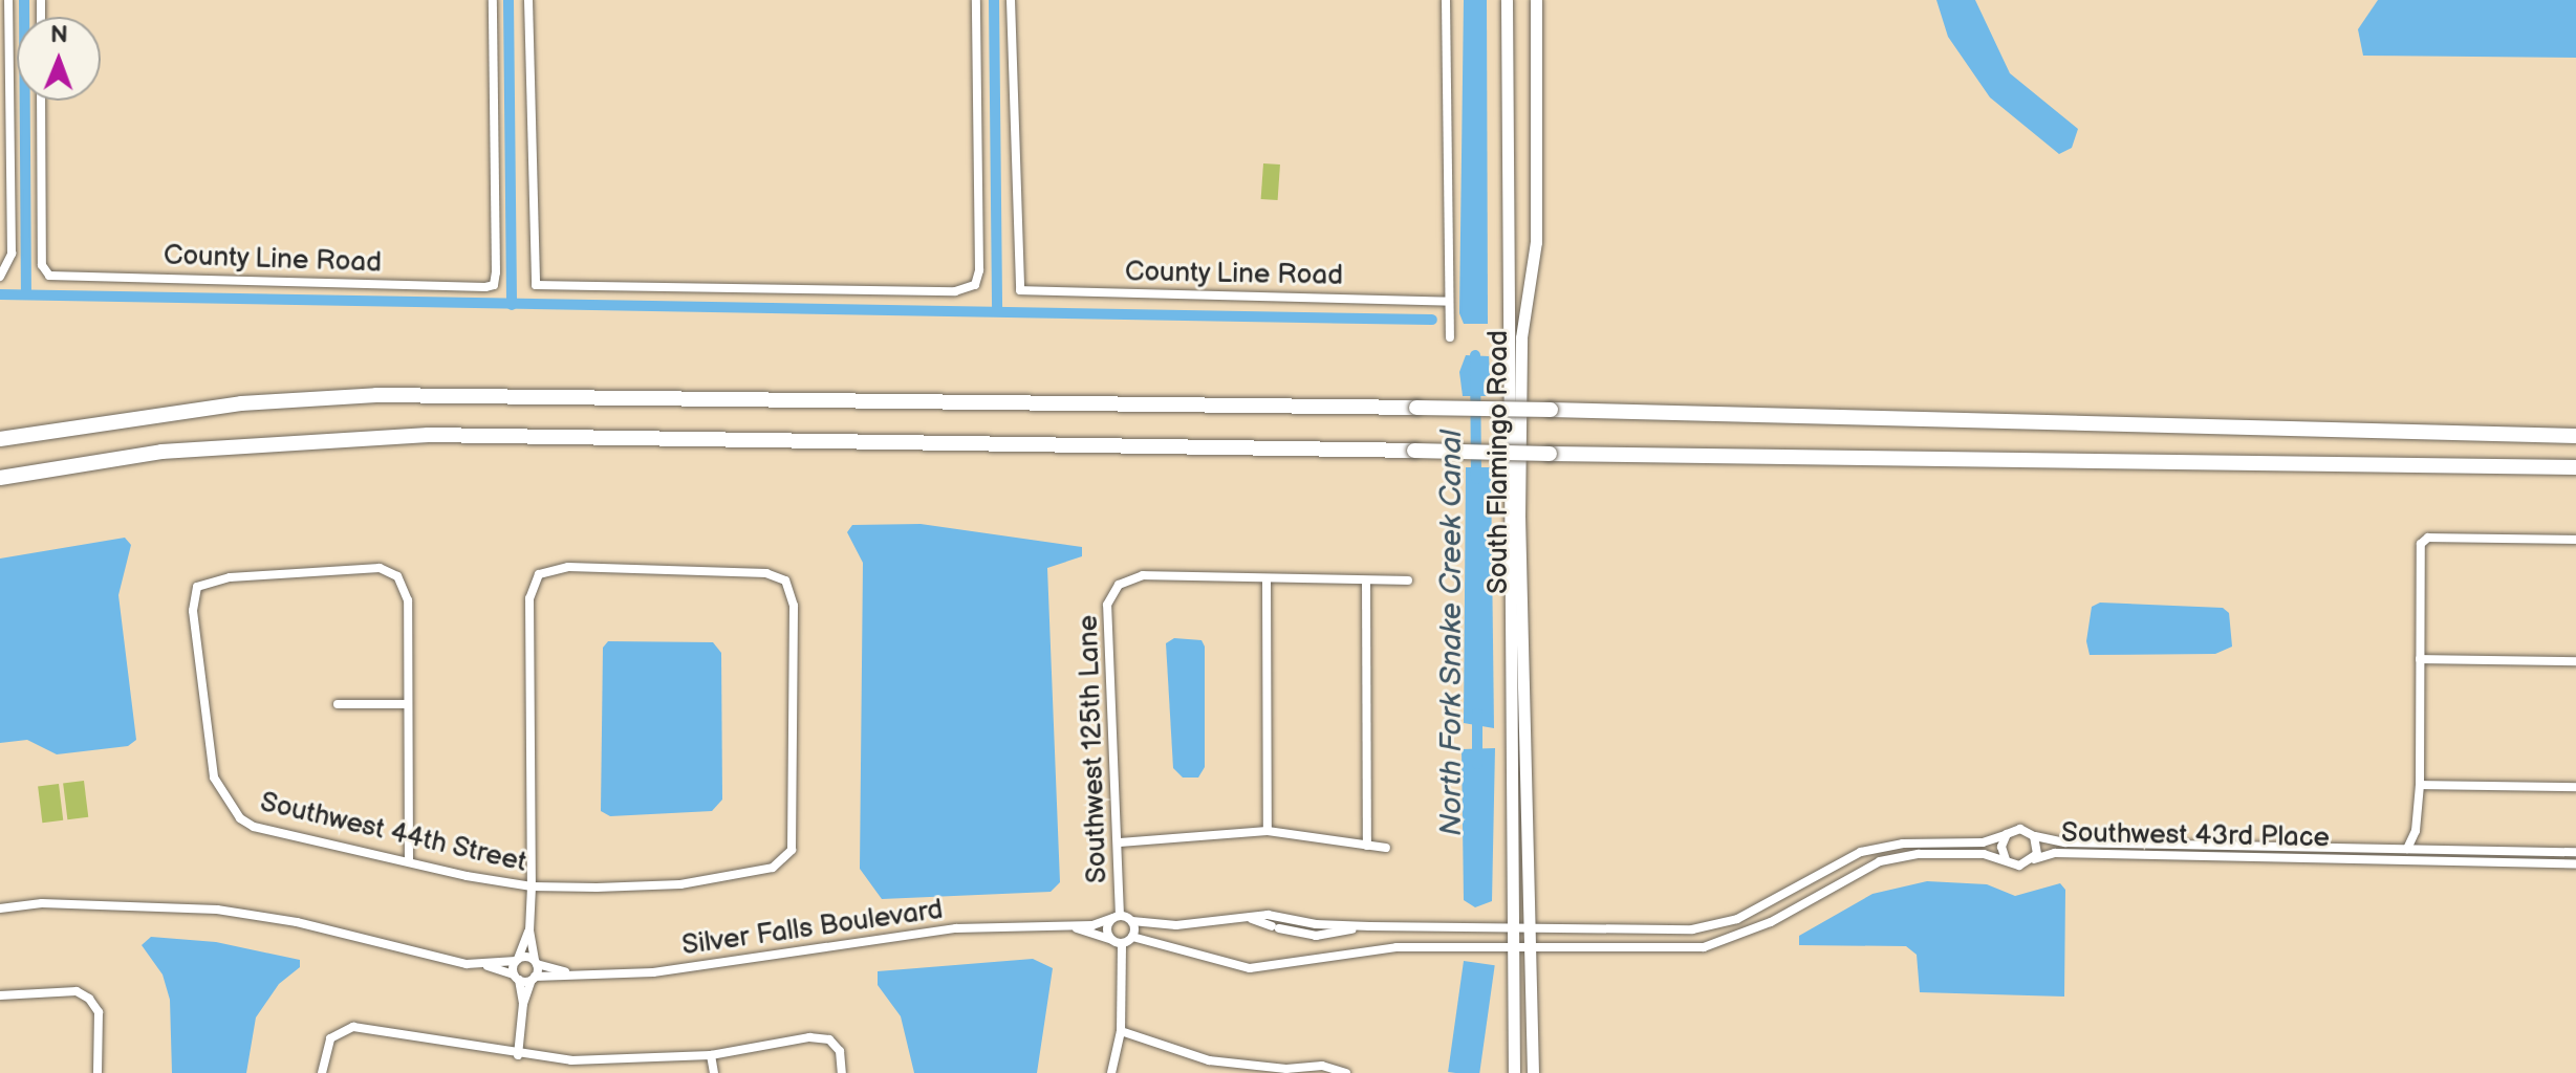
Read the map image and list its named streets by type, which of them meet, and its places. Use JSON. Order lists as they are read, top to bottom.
{
  "streets": {
    "main road": ["South Flamingo Road"],
    "street": [
      "County Line Road",
      "Southwest 125th Lane",
      "Southwest 44th Street",
      "Southwest 43rd Place",
      "Silver Falls Boulevard"
    ]
  },
  "crossings": [
    ["Southwest 125th Lane", "Silver Falls Boulevard"]
  ],
  "water": ["North Fork Snake Creek Canal"],
  "north": "top"
}
